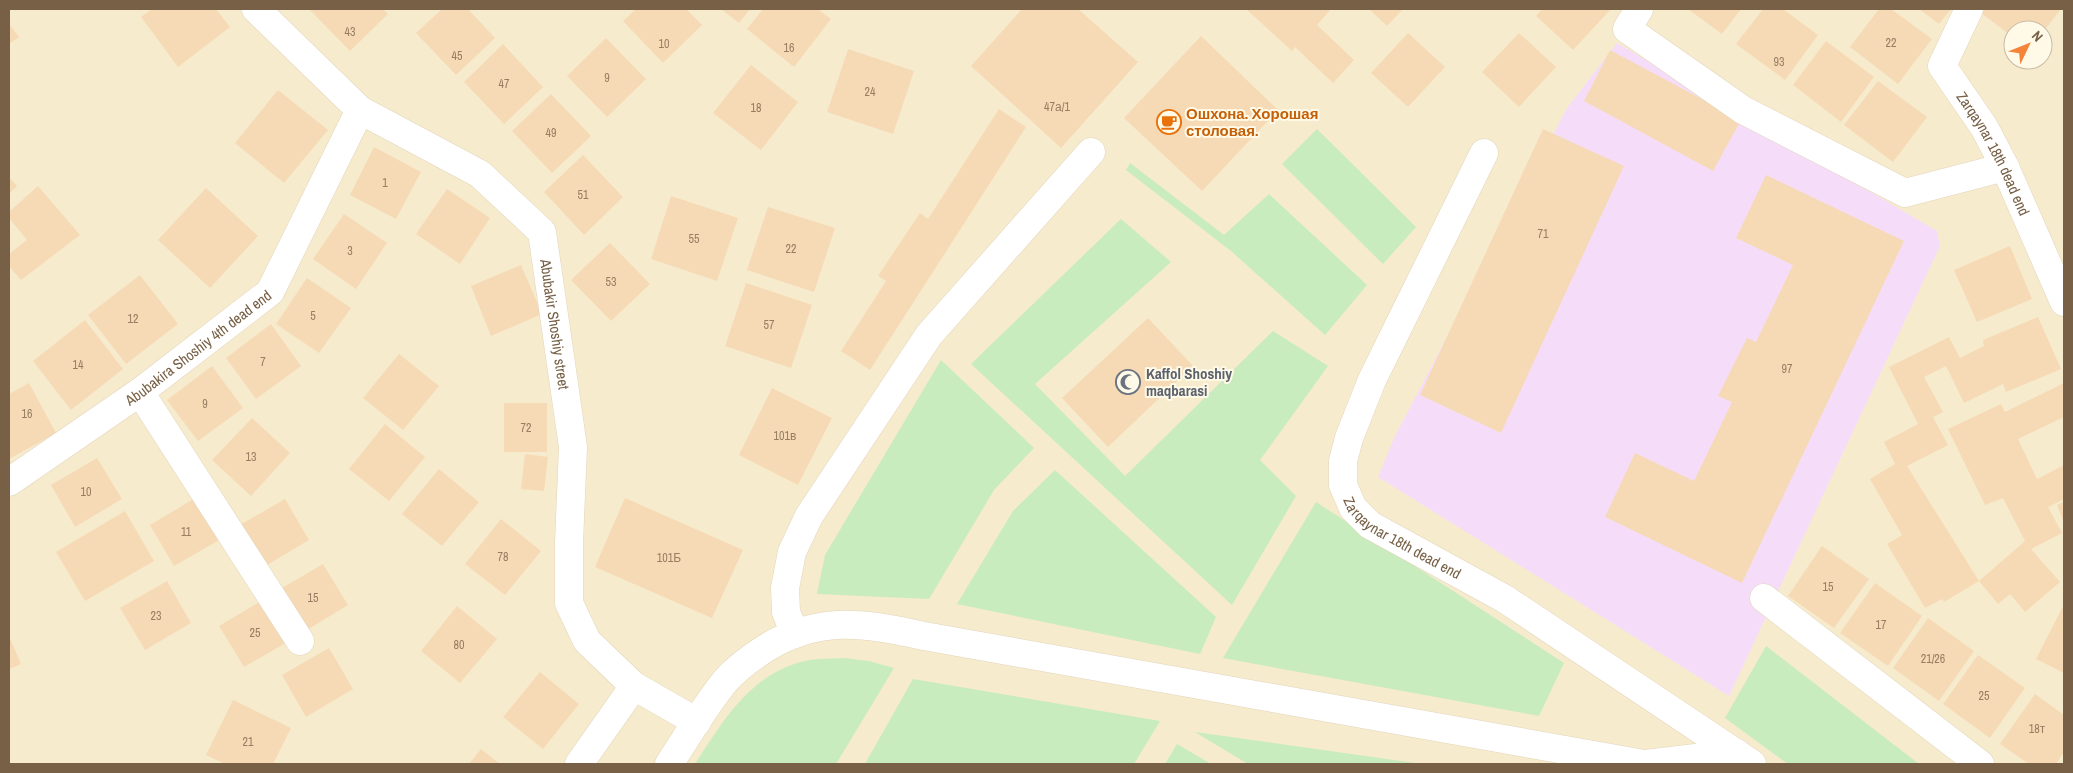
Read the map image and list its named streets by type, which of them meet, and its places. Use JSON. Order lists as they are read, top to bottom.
{
  "streets": {
    "street": ["Zarqaynar 18th dead end", "Abubakir Shoshiy street", "Abubakira Shoshiy 4th dead end"]
  },
  "crossings": [
    ["Abubakir Shoshiy street", "Abubakira Shoshiy 4th dead end"]
  ],
  "places": {
    "cafe": ["Ошхона. Хорошая столовая."],
    "mosque": ["Kaffol Shoshiy maqbarasi"]
  },
  "house_numbers": [
    "43",
    "22",
    "10",
    "16",
    "45",
    "93",
    "9",
    "47",
    "24",
    "47а/1",
    "18",
    "49",
    "1",
    "51",
    "71",
    "55",
    "22",
    "3",
    "53",
    "5",
    "12",
    "57",
    "7",
    "14",
    "97",
    "9",
    "16",
    "72",
    "101в",
    "13",
    "10",
    "11",
    "78",
    "101Б",
    "15",
    "15",
    "23",
    "17",
    "25",
    "80",
    "21/26",
    "25",
    "18т",
    "21"
  ],
  "north": "top right"
}
